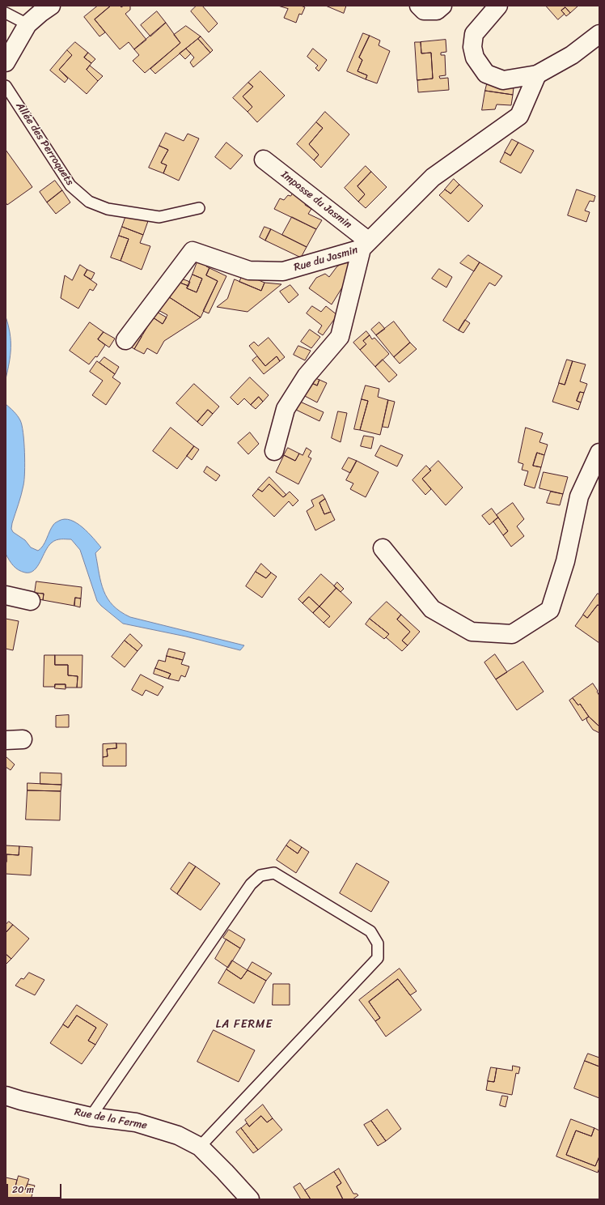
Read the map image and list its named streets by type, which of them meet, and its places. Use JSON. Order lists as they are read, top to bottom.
{
  "streets": {
    "street": ["Impasse du Jasmin", "Rue du Jasmin", "Rue de la Ferme"],
    "lane": ["Allée des Perroquets"]
  },
  "crossings": [
    ["Impasse du Jasmin", "Rue du Jasmin"]
  ],
  "districts": ["LA FERME"],
  "scale_bar": "20 m"
}
